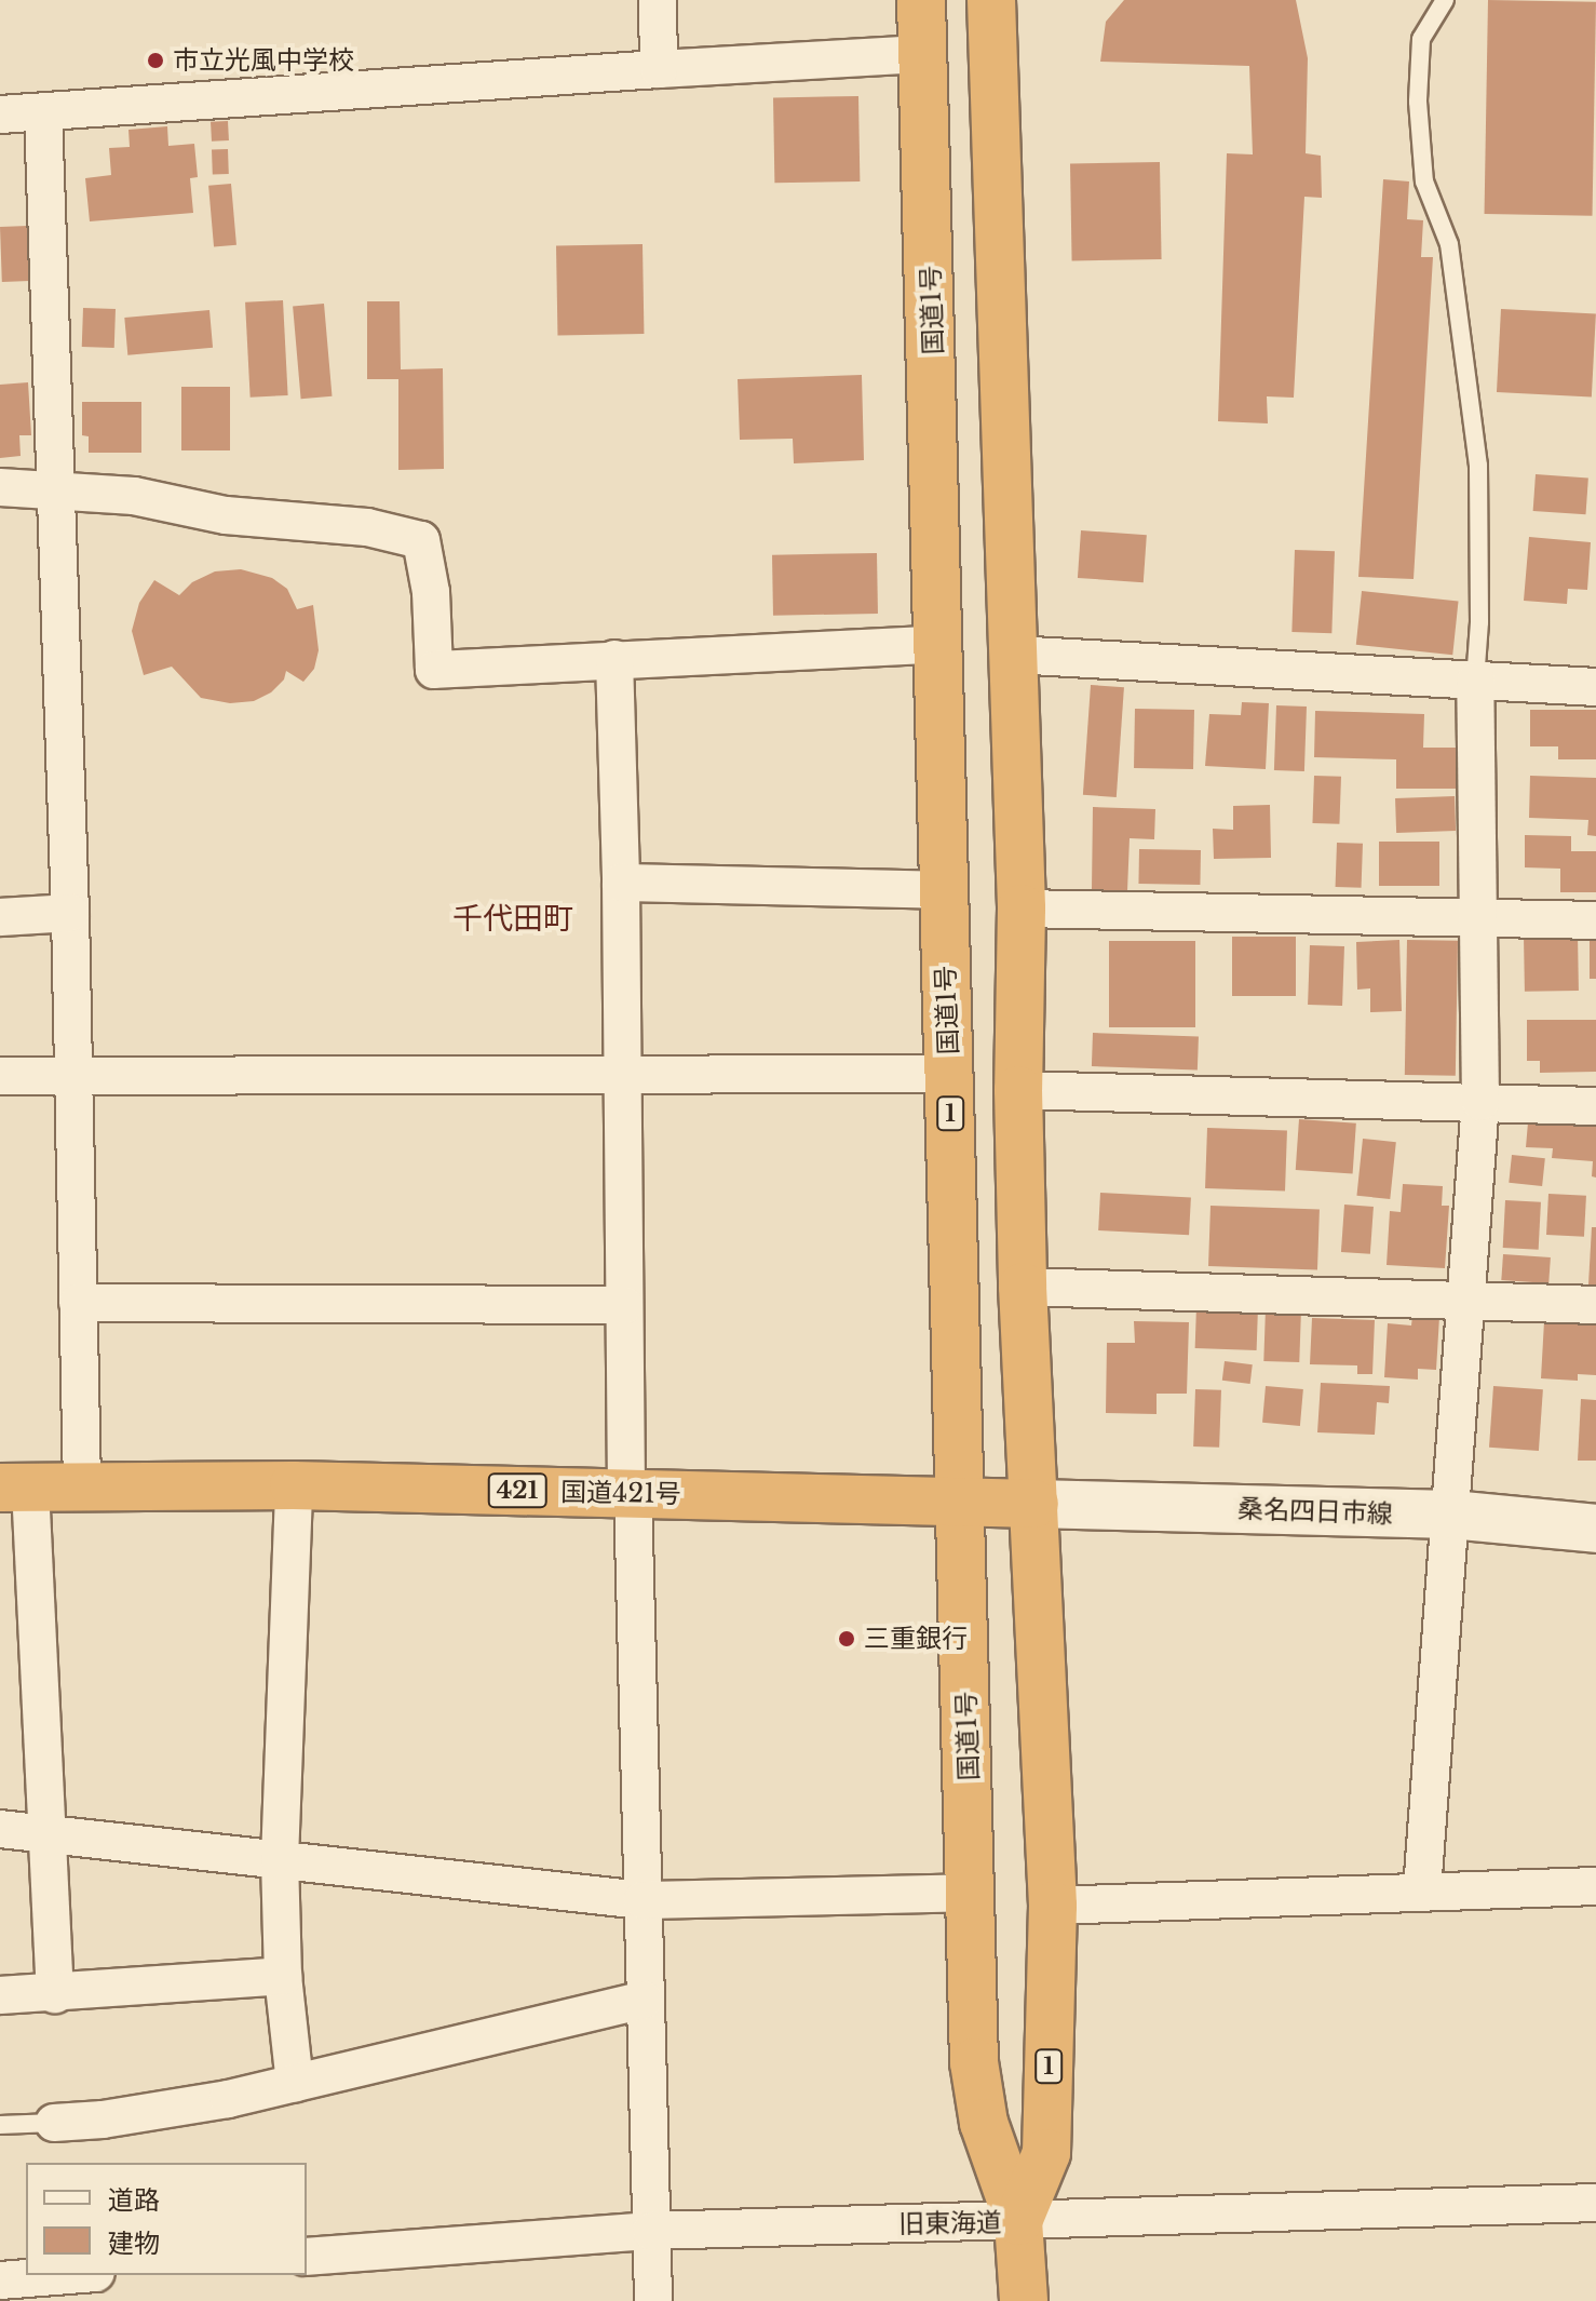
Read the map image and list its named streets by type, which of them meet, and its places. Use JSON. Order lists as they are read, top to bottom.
{
  "streets": {
    "highway": [
      "国道1号",
      "1",
      "421",
      "国道421号"
    ],
    "main road": ["桑名四日市線"],
    "street": ["旧東海道"]
  },
  "crossings": [
    ["国道1号", "国道421号"],
    ["国道1号", "桑名四日市線"],
    ["国道1号", "旧東海道"],
    ["国道421号", "桑名四日市線"]
  ],
  "districts": ["千代田町"],
  "places": ["市立光風中学校", "三重銀行"],
  "legend": ["道路", "建物"]
}
